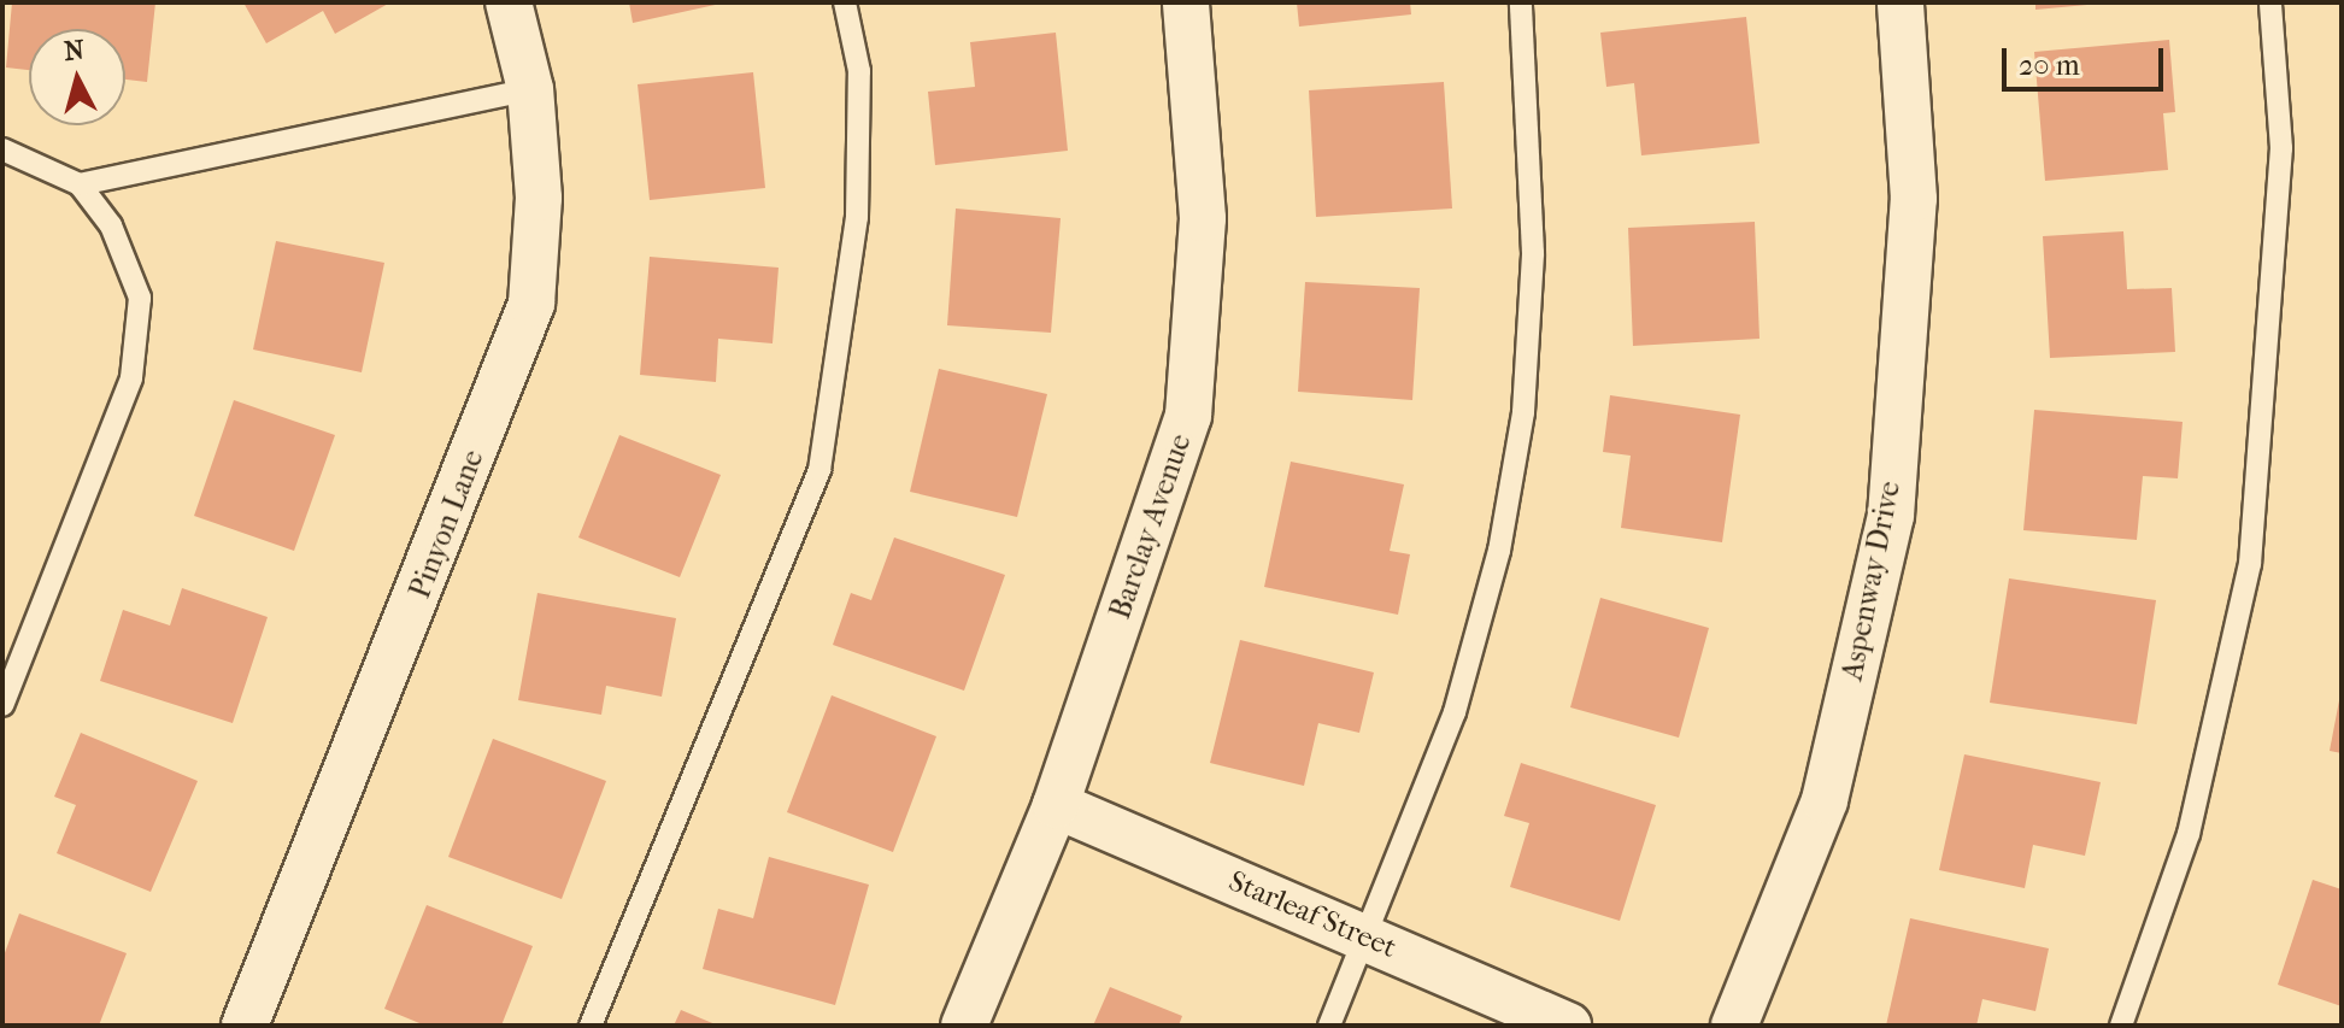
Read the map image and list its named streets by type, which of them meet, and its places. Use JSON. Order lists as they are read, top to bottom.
{
  "streets": {
    "street": [
      "Pinyon Lane",
      "Barclay Avenue",
      "Aspenway Drive",
      "Starleaf Street"
    ]
  },
  "crossings": [
    ["Barclay Avenue", "Starleaf Street"]
  ],
  "scale_bar": "20 m",
  "north": "top"
}
